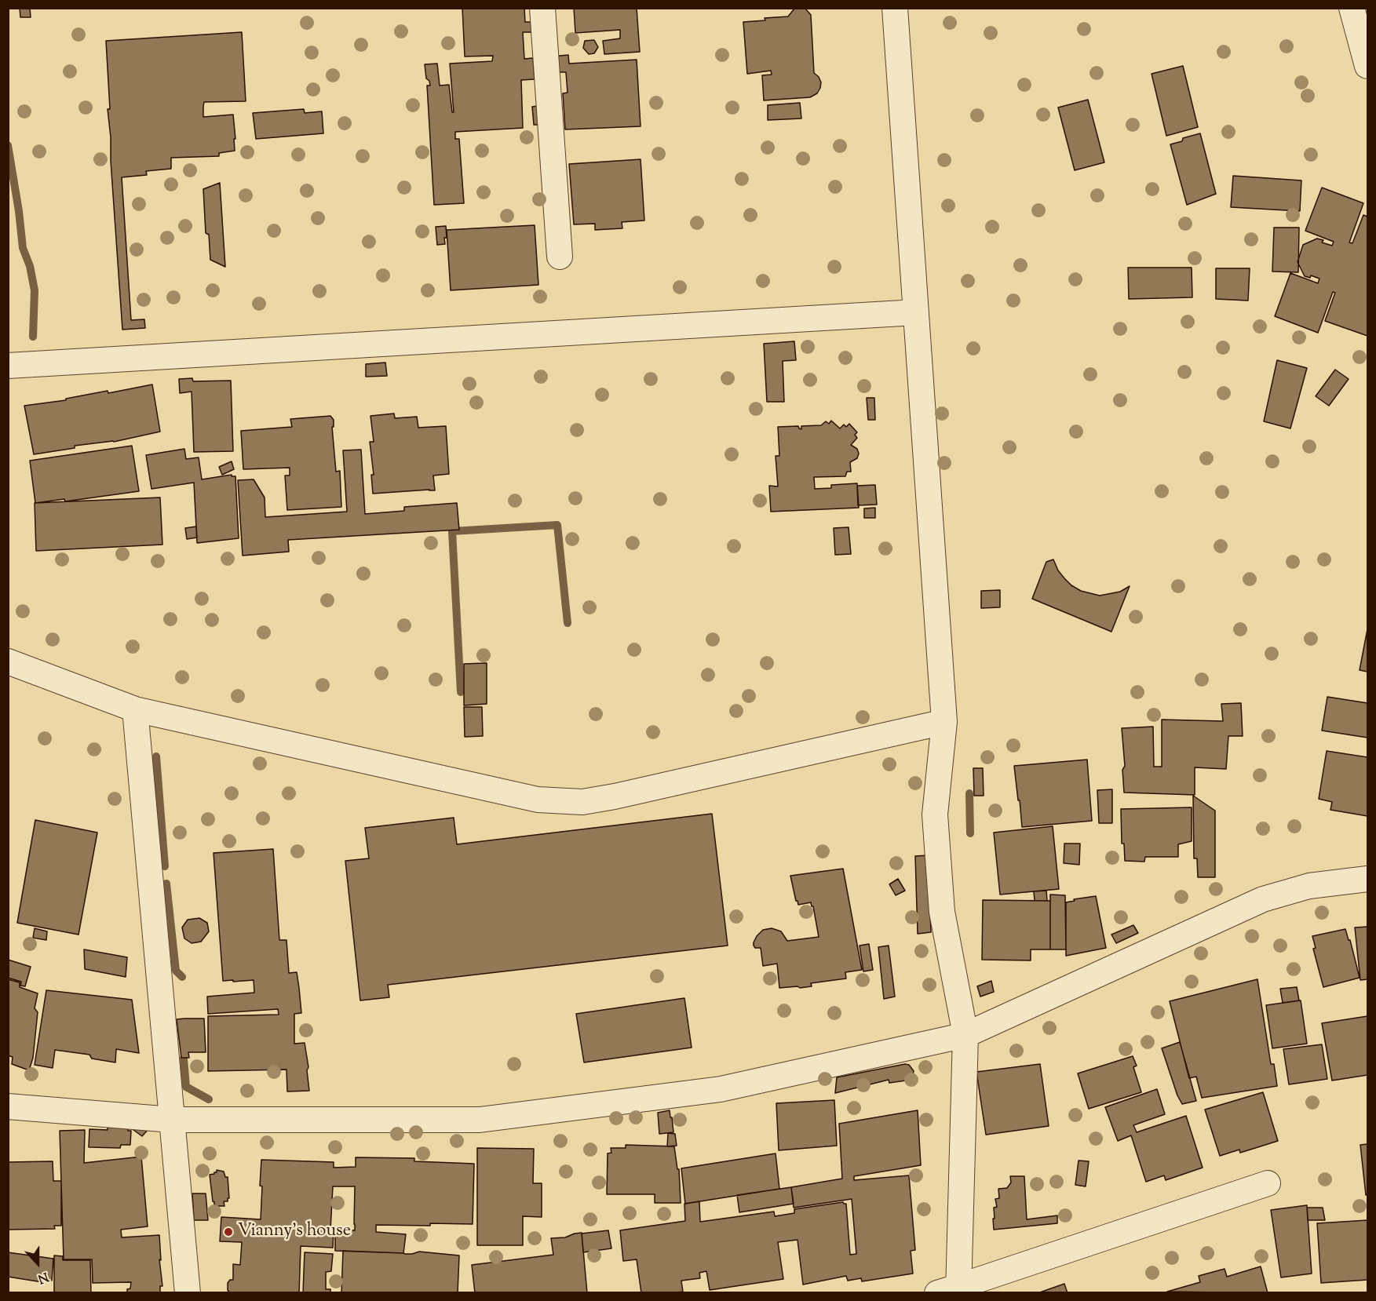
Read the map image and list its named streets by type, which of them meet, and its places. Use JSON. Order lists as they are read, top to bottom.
{
  "places": ["Vianny’s house"],
  "north": "bottom"
}
